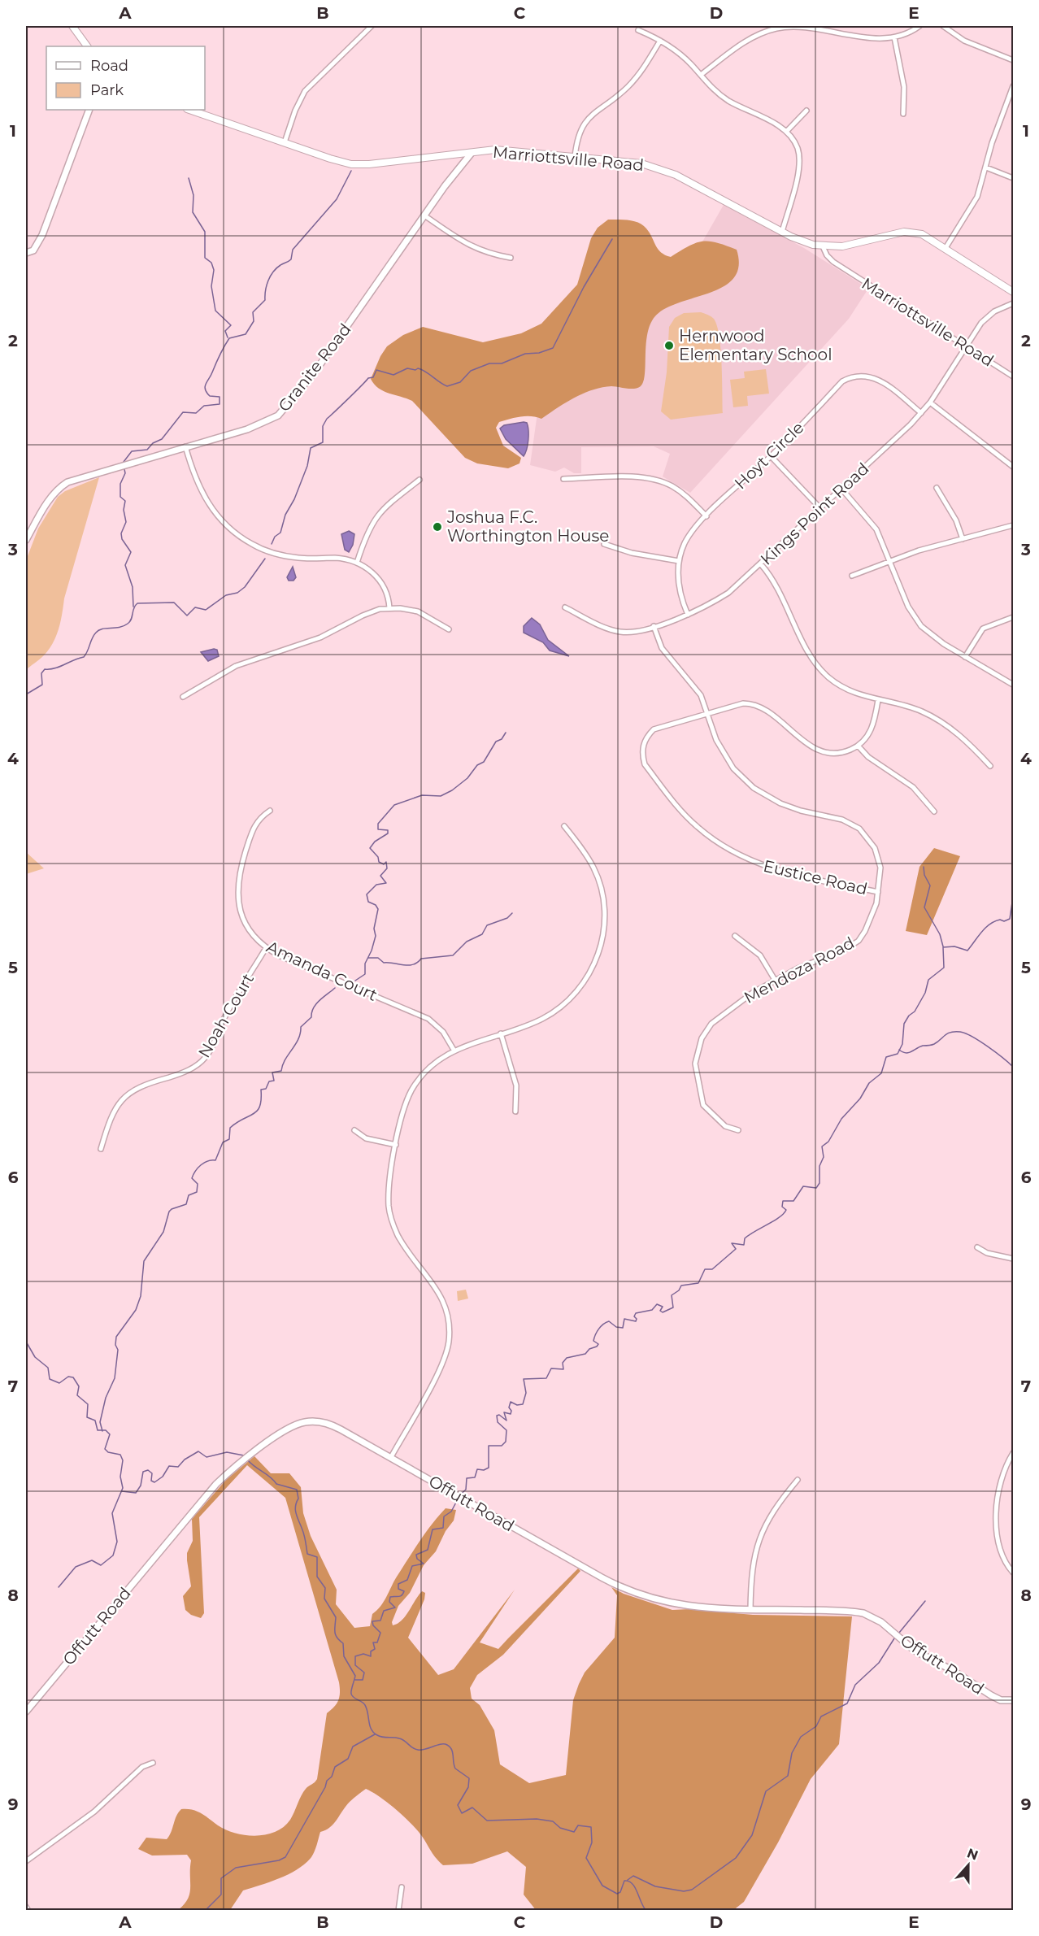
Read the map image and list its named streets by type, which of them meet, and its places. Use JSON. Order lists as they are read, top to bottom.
{
  "streets": {
    "main road": ["Marriottsville Road"],
    "street": [
      "Granite Road",
      "Hoyt Circle",
      "Kings Point Road",
      "Eustice Road",
      "Mendoza Road",
      "Amanda Court",
      "Noah Court",
      "Offutt Road"
    ]
  },
  "crossings": [
    ["Marriottsville Road", "Granite Road"],
    ["Marriottsville Road", "Kings Point Road"],
    ["Hoyt Circle", "Kings Point Road"],
    ["Kings Point Road", "Mendoza Road"],
    ["Eustice Road", "Mendoza Road"],
    ["Amanda Court", "Noah Court"]
  ],
  "places": ["Hernwood Elementary School", "Joshua F.C. Worthington House"],
  "legend": ["Road", "Park"],
  "north": "top",
  "grid": {
    "columns": [
      "A",
      "B",
      "C",
      "D",
      "E"
    ],
    "rows": [
      "1",
      "2",
      "3",
      "4",
      "5",
      "6",
      "7",
      "8",
      "9"
    ]
  }
}
